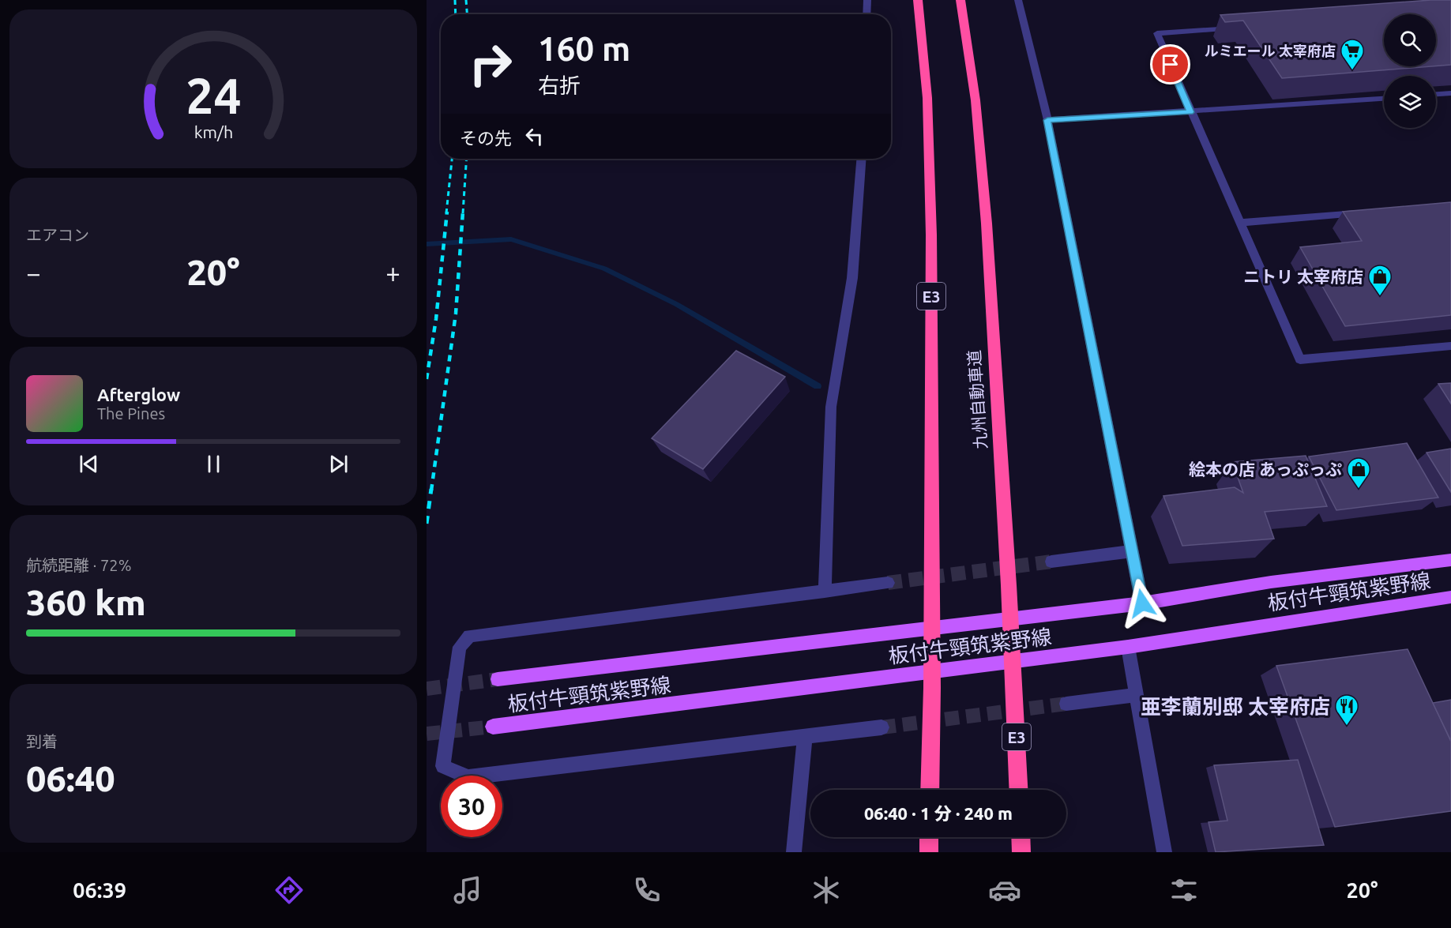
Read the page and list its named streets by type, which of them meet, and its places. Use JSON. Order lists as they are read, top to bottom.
{
  "streets": {
    "highway": ["E3", "九州自動車道"],
    "main road": ["板付牛頸筑紫野線"]
  },
  "places": {
    "supermarket": ["ルミエール 太宰府店"],
    "shop": ["ニトリ 太宰府店", "絵本の店 あっぷっぷ"],
    "restaurant": ["亜李蘭別邸 太宰府店"]
  },
  "page": {
    "turn": ["160 m", "右折"],
    "then": "その先",
    "tile": [
      "エアコン",
      ["航続距離 · 72%", "360 km"],
      ["到着", "06:40"]
    ],
    "heat": ["−", "20°", "+"],
    "song": ["Afterglow", "The Pines"],
    "limit": "30",
    "trip": "06:40 · 1 分 · 240 m",
    "tabs": ["06:39", "20°"],
    "gauge": ["24", "km/h"]
  }
}
